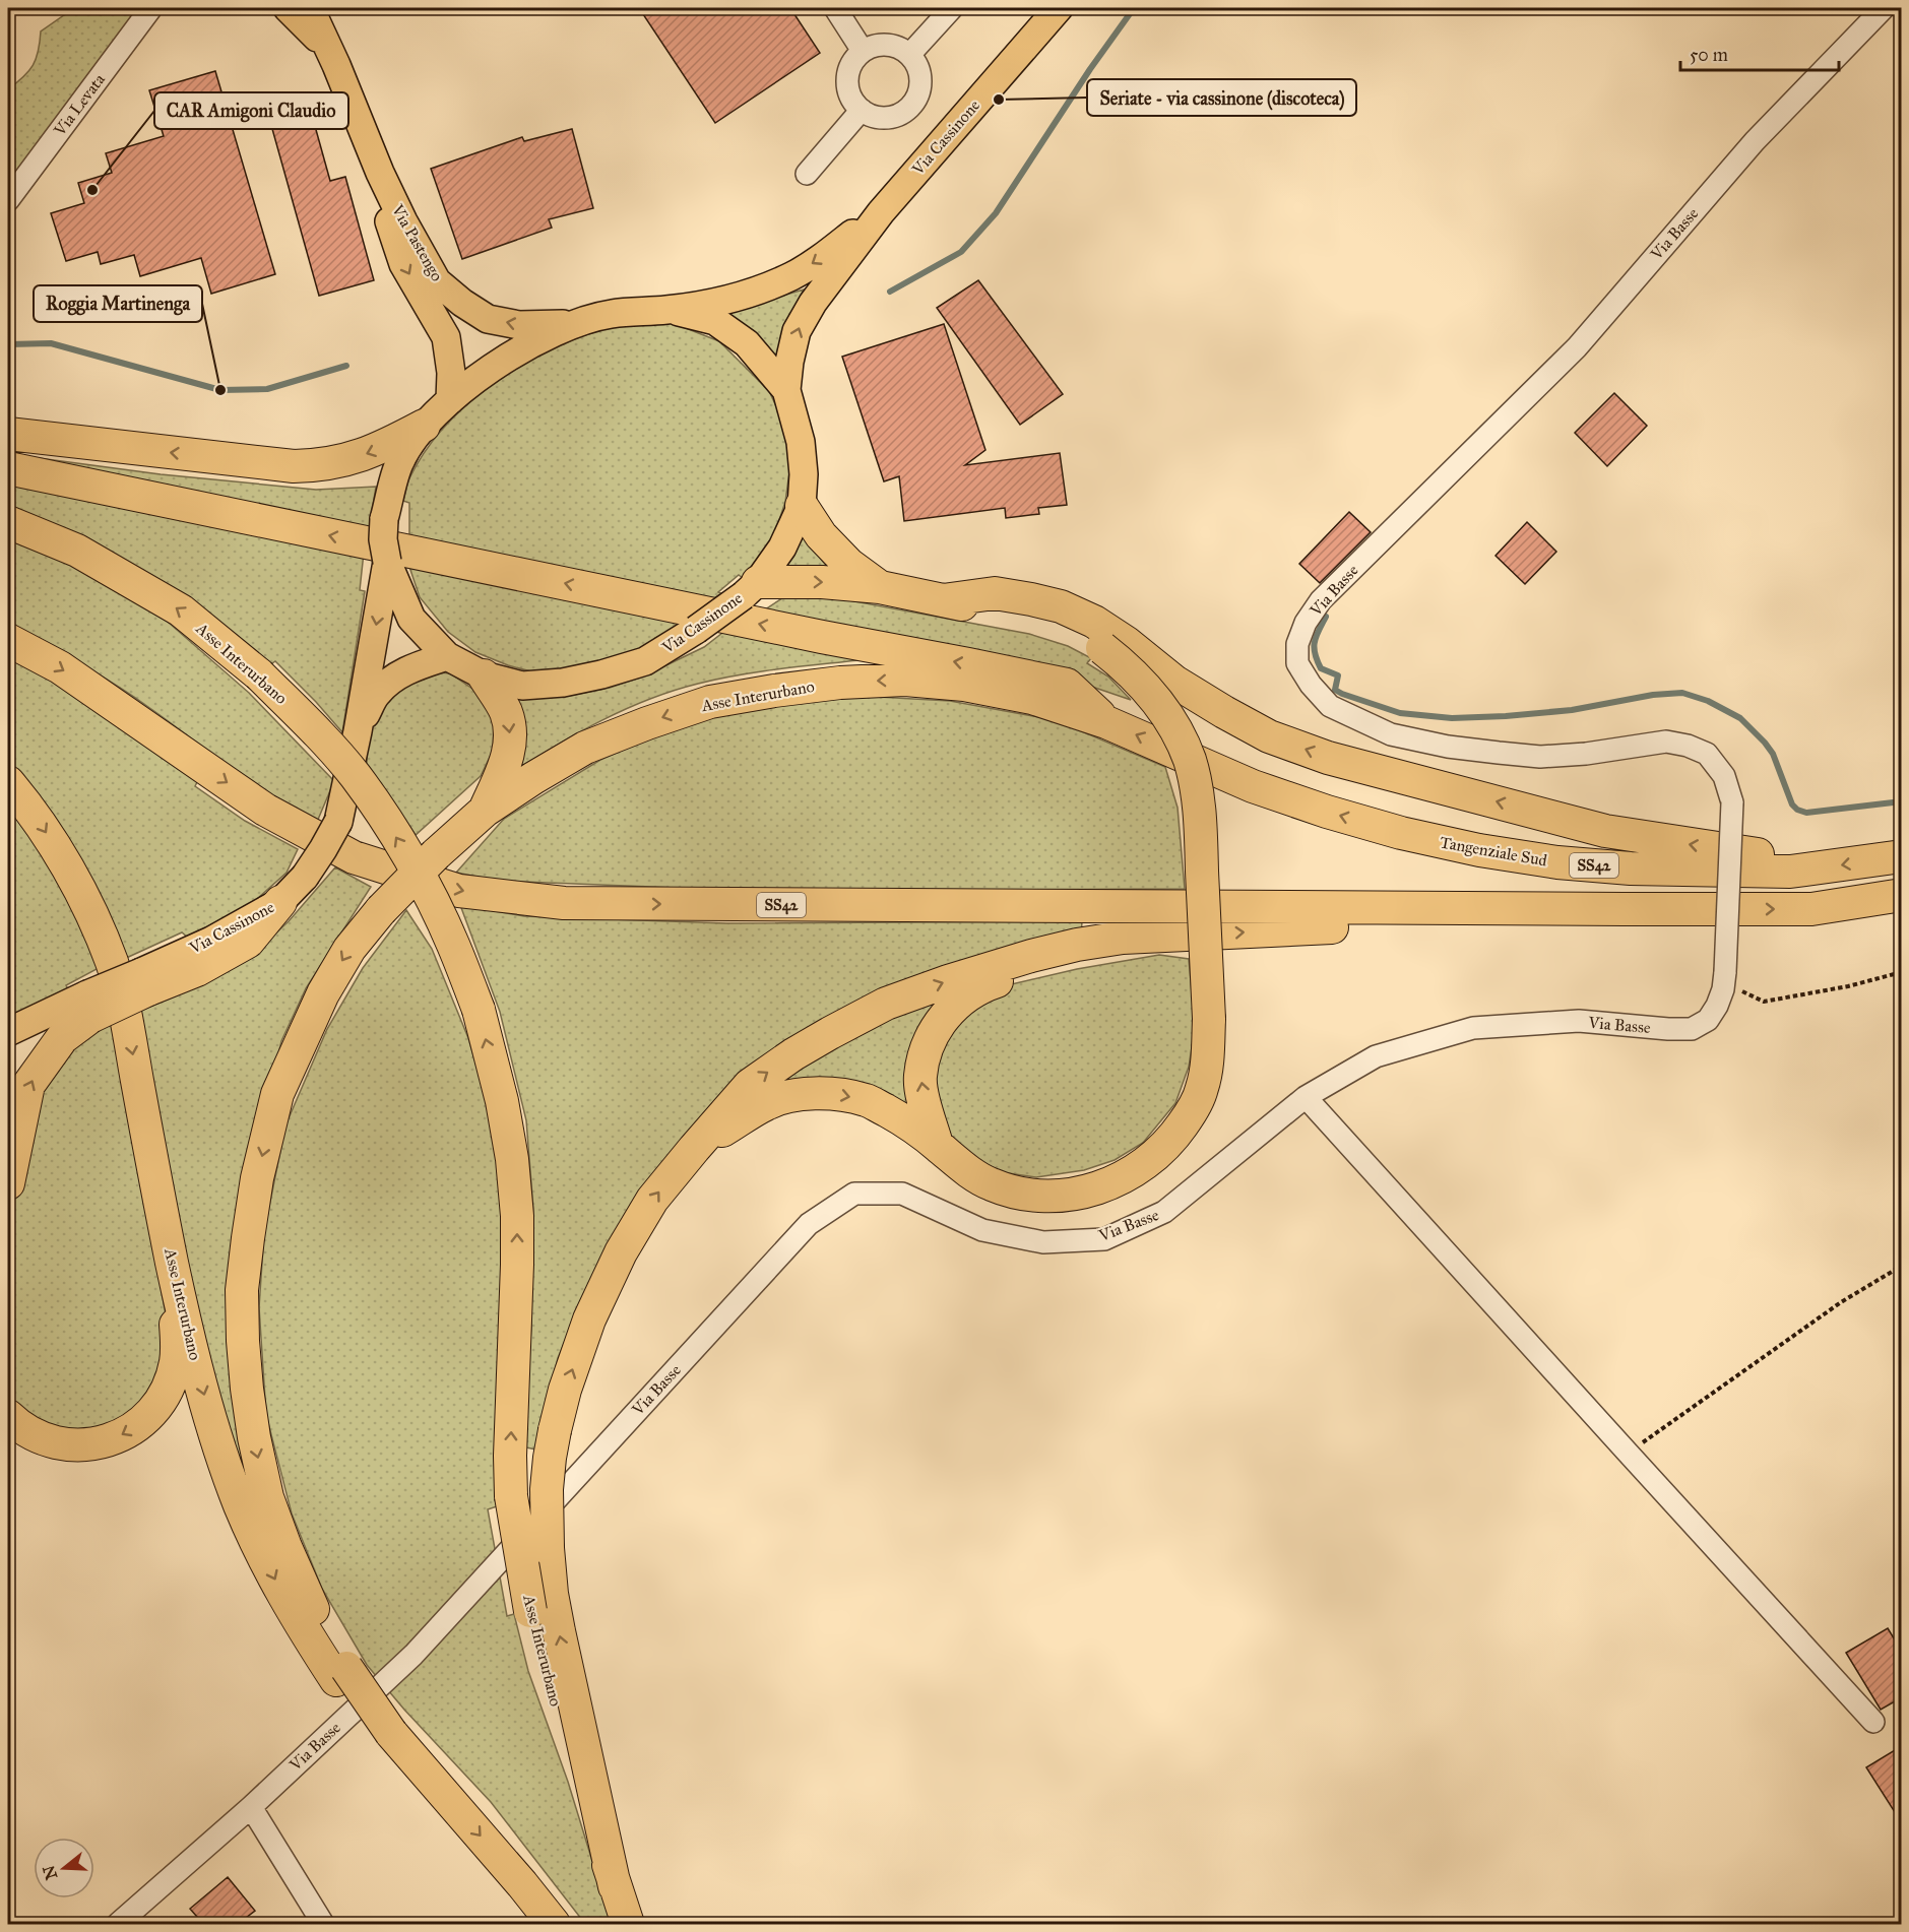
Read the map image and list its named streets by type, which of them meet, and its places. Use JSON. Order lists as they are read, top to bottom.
{
  "streets": {
    "highway": ["Asse Interurbano", "Tangenziale Sud", "SS42"],
    "main road": ["Via Cassinone", "Via Pastengo"],
    "street": ["Via Levata", "Via Basse"]
  },
  "crossings": [
    ["Via Cassinone", "Via Pastengo"],
    ["Asse Interurbano", "Tangenziale Sud"],
    ["Asse Interurbano", "SS42"],
    ["Tangenziale Sud", "SS42"]
  ],
  "places": ["Seriate - via cassinone (discoteca)", "CAR Amigoni Claudio", "Roggia Martinenga"],
  "scale_bar": "50 m",
  "north": "left"
}
